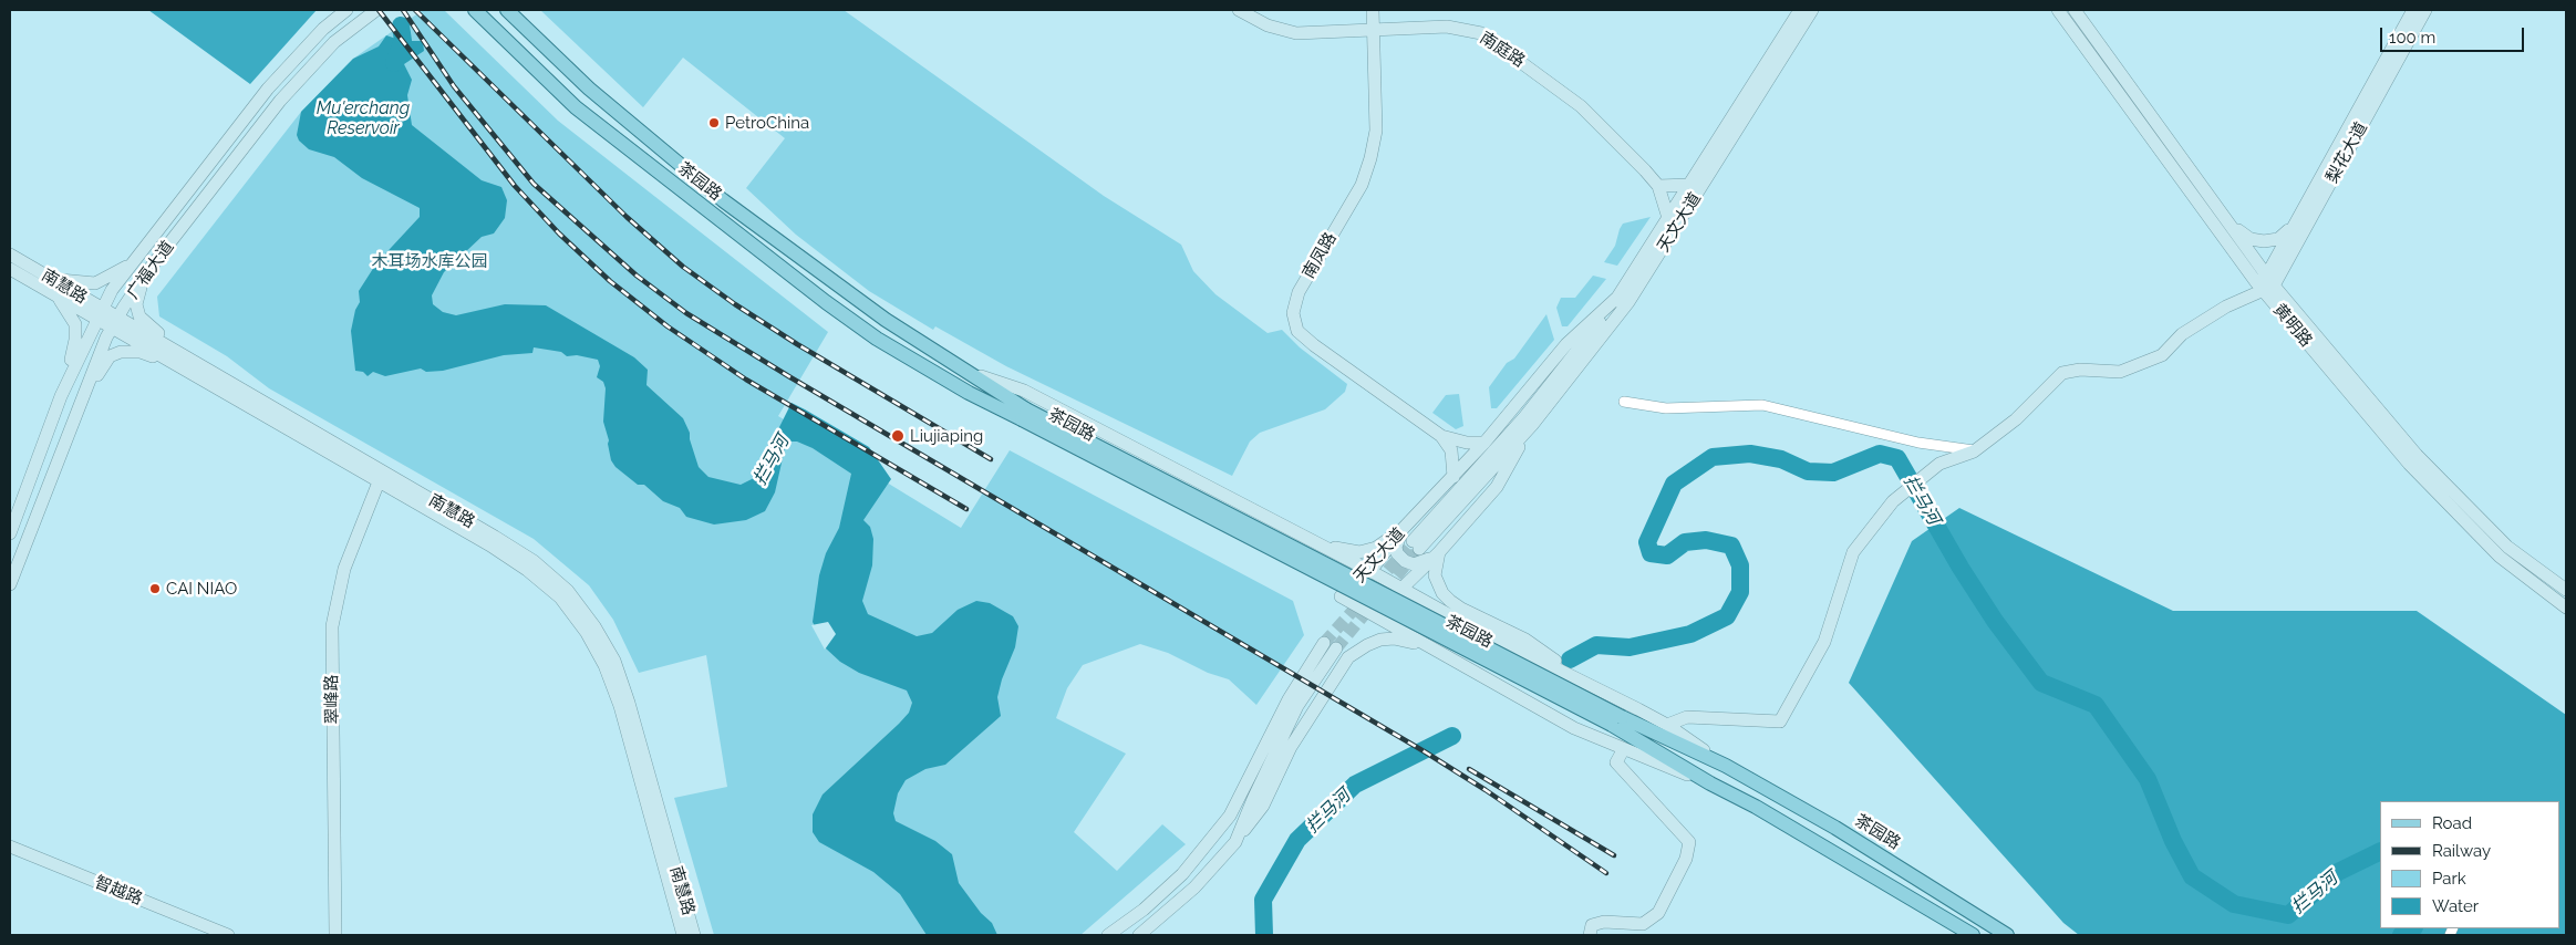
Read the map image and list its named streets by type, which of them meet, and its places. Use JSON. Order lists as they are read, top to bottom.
{
  "streets": {
    "main road": [
      "南庭路",
      "梨花大道",
      "茶园路",
      "天文大道",
      "南凤路",
      "广福大道",
      "南慧路",
      "黄明路",
      "翠峰路",
      "智越路"
    ]
  },
  "crossings": [
    ["南庭路", "南凤路"],
    ["梨花大道", "黄明路"],
    ["茶园路", "天文大道"],
    ["广福大道", "南慧路"],
    ["南慧路", "翠峰路"]
  ],
  "water": ["Mu'erchang Reservoir", "拦马河"],
  "parks": ["木耳场水库公园"],
  "places": ["PetroChina", "Liujiaping", "CAI NIAO"],
  "legend": [
    "Road",
    "Railway",
    "Park",
    "Water"
  ],
  "scale_bar": "100 m"
}
